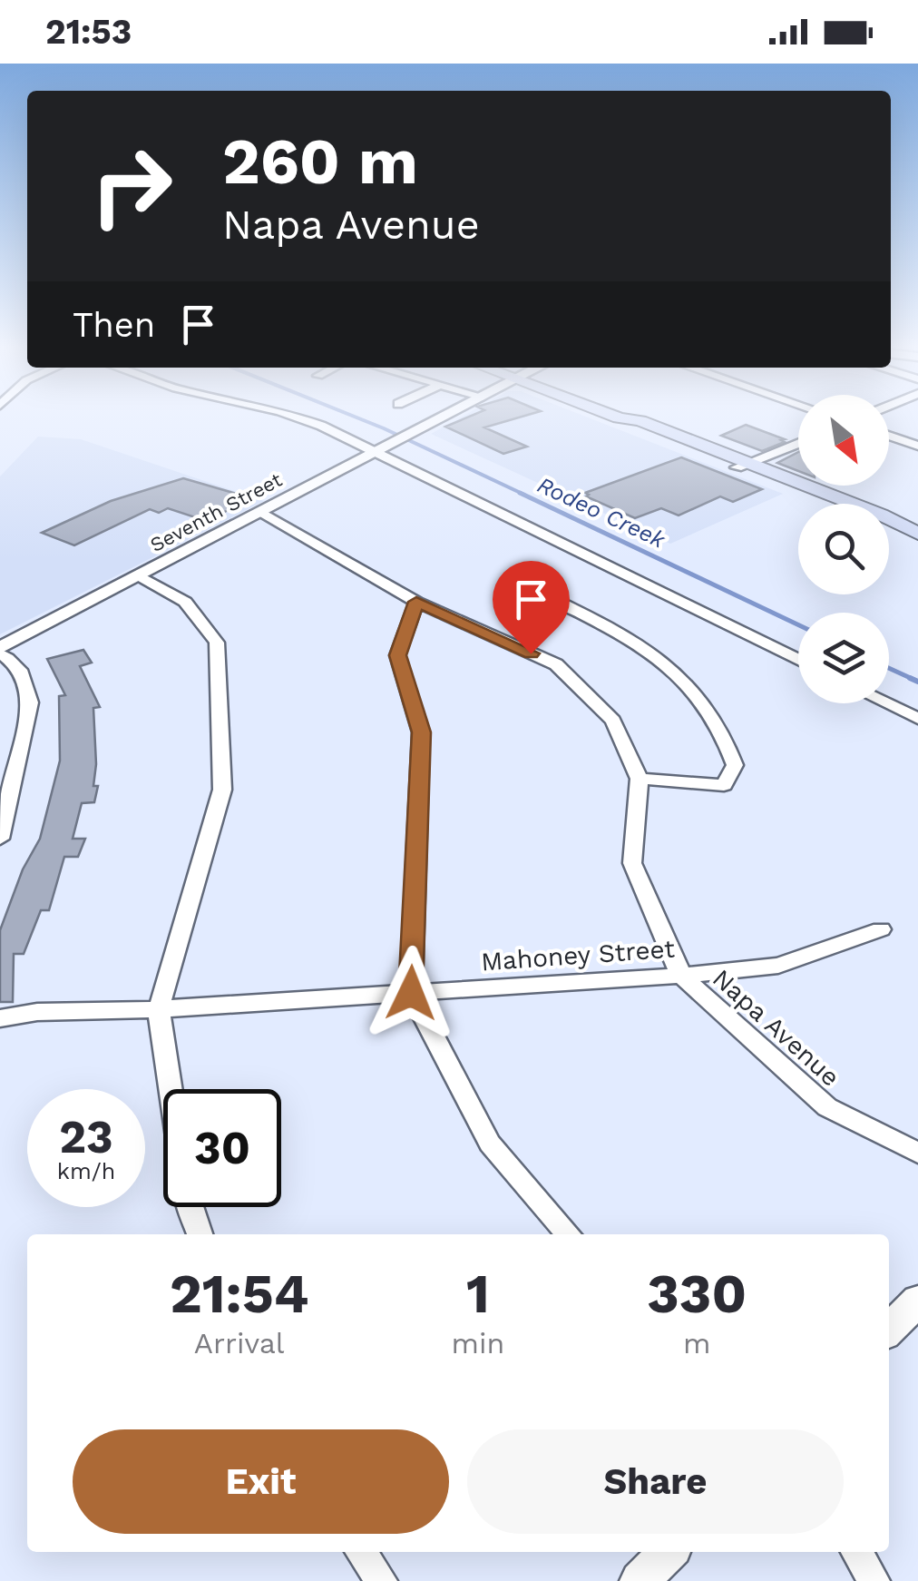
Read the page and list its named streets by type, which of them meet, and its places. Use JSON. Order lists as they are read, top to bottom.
{
  "streets": {
    "street": ["Seventh Street", "Mahoney Street", "Napa Avenue"]
  },
  "crossings": [
    ["Seventh Street", "Napa Avenue"],
    ["Mahoney Street", "Napa Avenue"]
  ],
  "water": ["Rodeo Creek"],
  "north": "bottom right",
  "page": {
    "status": "21:53",
    "turn": ["260 m", "Napa Avenue"],
    "then": "Then",
    "speed": "23 km/h",
    "limit": "30",
    "eta": [
      "21:54",
      "Arrival",
      "1",
      "min",
      "330",
      "m"
    ],
    "buttons": ["Exit", "Share"]
  }
}
